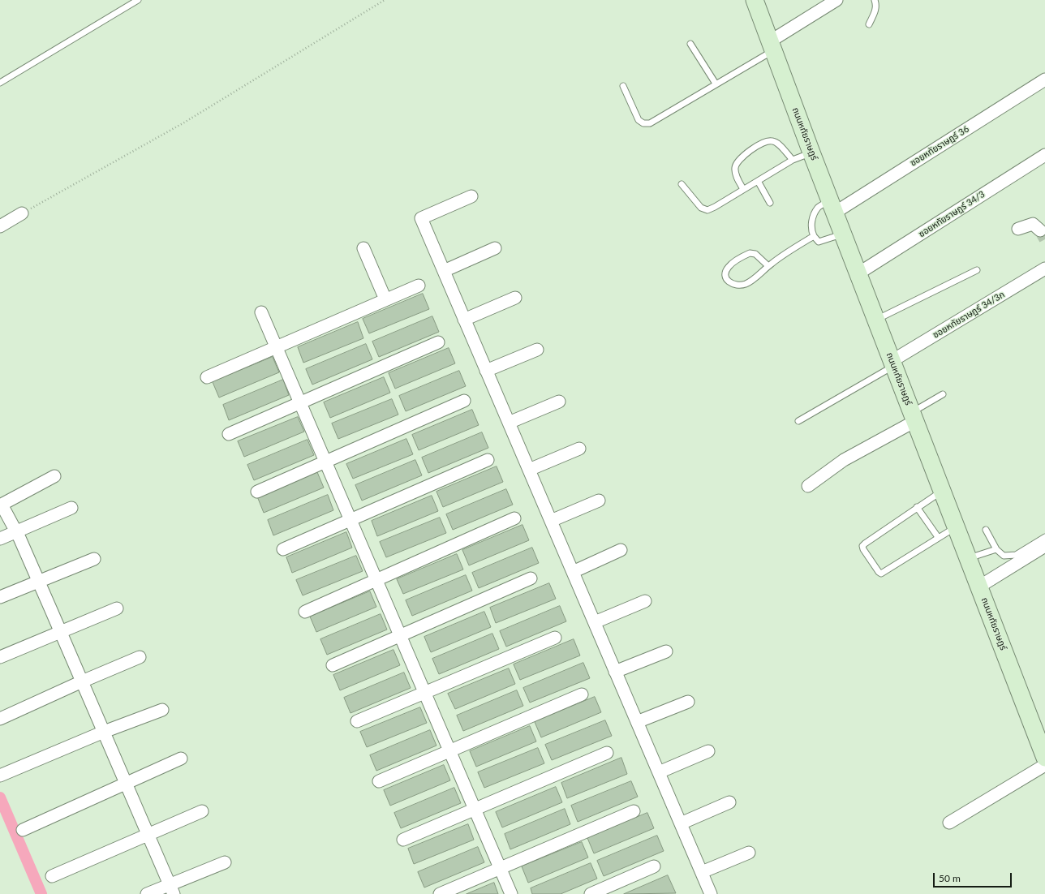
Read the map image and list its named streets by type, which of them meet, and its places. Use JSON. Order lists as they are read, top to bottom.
{
  "streets": {
    "main road": ["ถนนหทัยราษฎร์"],
    "street": ["ซอยหทัยราษฎร์ 36", "ซอยหทัยราษฎร์ 34/3", "ซอยหทัยราษฎร์ 34/3ก"]
  },
  "crossings": [
    ["ถนนหทัยราษฎร์", "ซอยหทัยราษฎร์ 36"],
    ["ถนนหทัยราษฎร์", "ซอยหทัยราษฎร์ 34/3"],
    ["ถนนหทัยราษฎร์", "ซอยหทัยราษฎร์ 34/3ก"]
  ],
  "scale_bar": "50 m"
}
